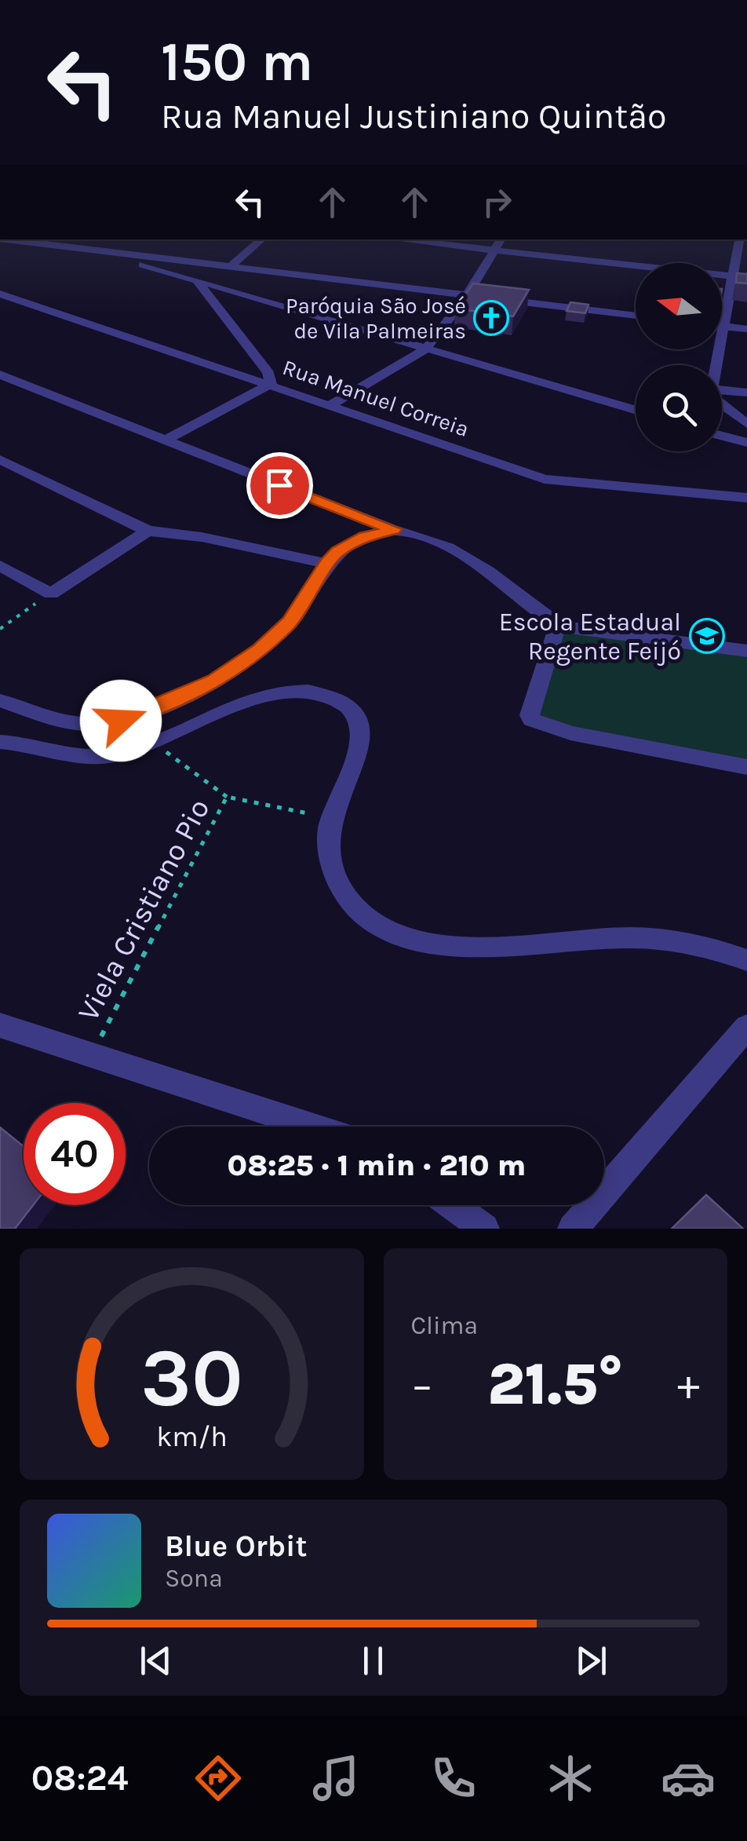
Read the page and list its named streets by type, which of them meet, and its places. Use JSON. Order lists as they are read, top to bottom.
{
  "streets": {
    "street": ["Rua Manuel Correia"],
    "path": ["Viela Cristiano Pio"]
  },
  "places": {
    "church": ["Paróquia São José de Vila Palmeiras"],
    "school or university": ["Escola Estadual Regente Feijó"]
  },
  "north": "left",
  "page": {
    "turn": ["150 m", "Rua Manuel Justiniano Quintão"],
    "limit": "40",
    "trip": "08:25 · 1 min · 210 m",
    "tile": "Clima",
    "heat": ["−", "21.5°", "+"],
    "song": ["Blue Orbit", "Sona"],
    "tabs": "08:24",
    "gauge": ["30", "km/h"]
  }
}
